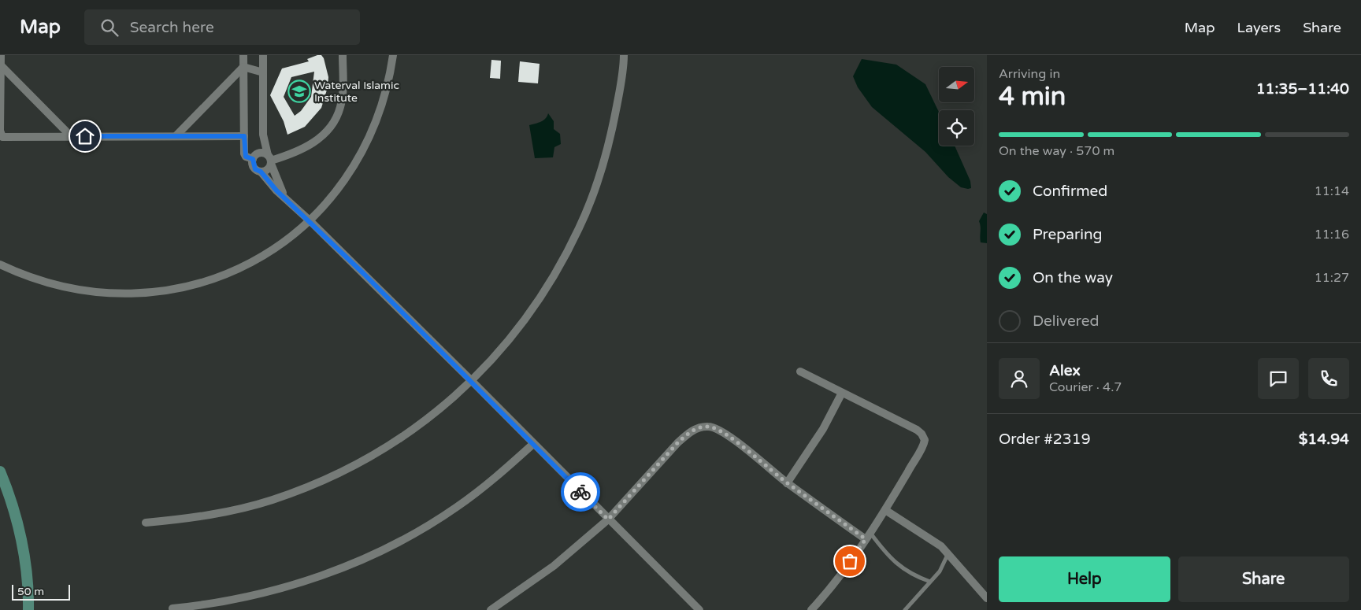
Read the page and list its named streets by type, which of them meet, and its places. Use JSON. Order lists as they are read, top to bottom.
{
  "places": {
    "school or university": ["Waterval Islamic Institute"]
  },
  "scale_bar": "50 m",
  "north": "right",
  "page": {
    "header": "Map",
    "search": "Search here",
    "nav": ["Map", "Layers", "Share"],
    "heading": ["4 min", "Arriving in", "11:35–11:40"],
    "panel": [
      "Alex",
      "Courier · 4.7",
      "Order #2319",
      "$14.94"
    ],
    "bar": "On the way · 570 m",
    "list": [
      ["Confirmed", "11:14"],
      ["Preparing", "11:16"],
      ["On the way", "11:27"],
      "Delivered"
    ],
    "buttons": ["Help", "Share"],
    "scale": "50 m"
  }
}
